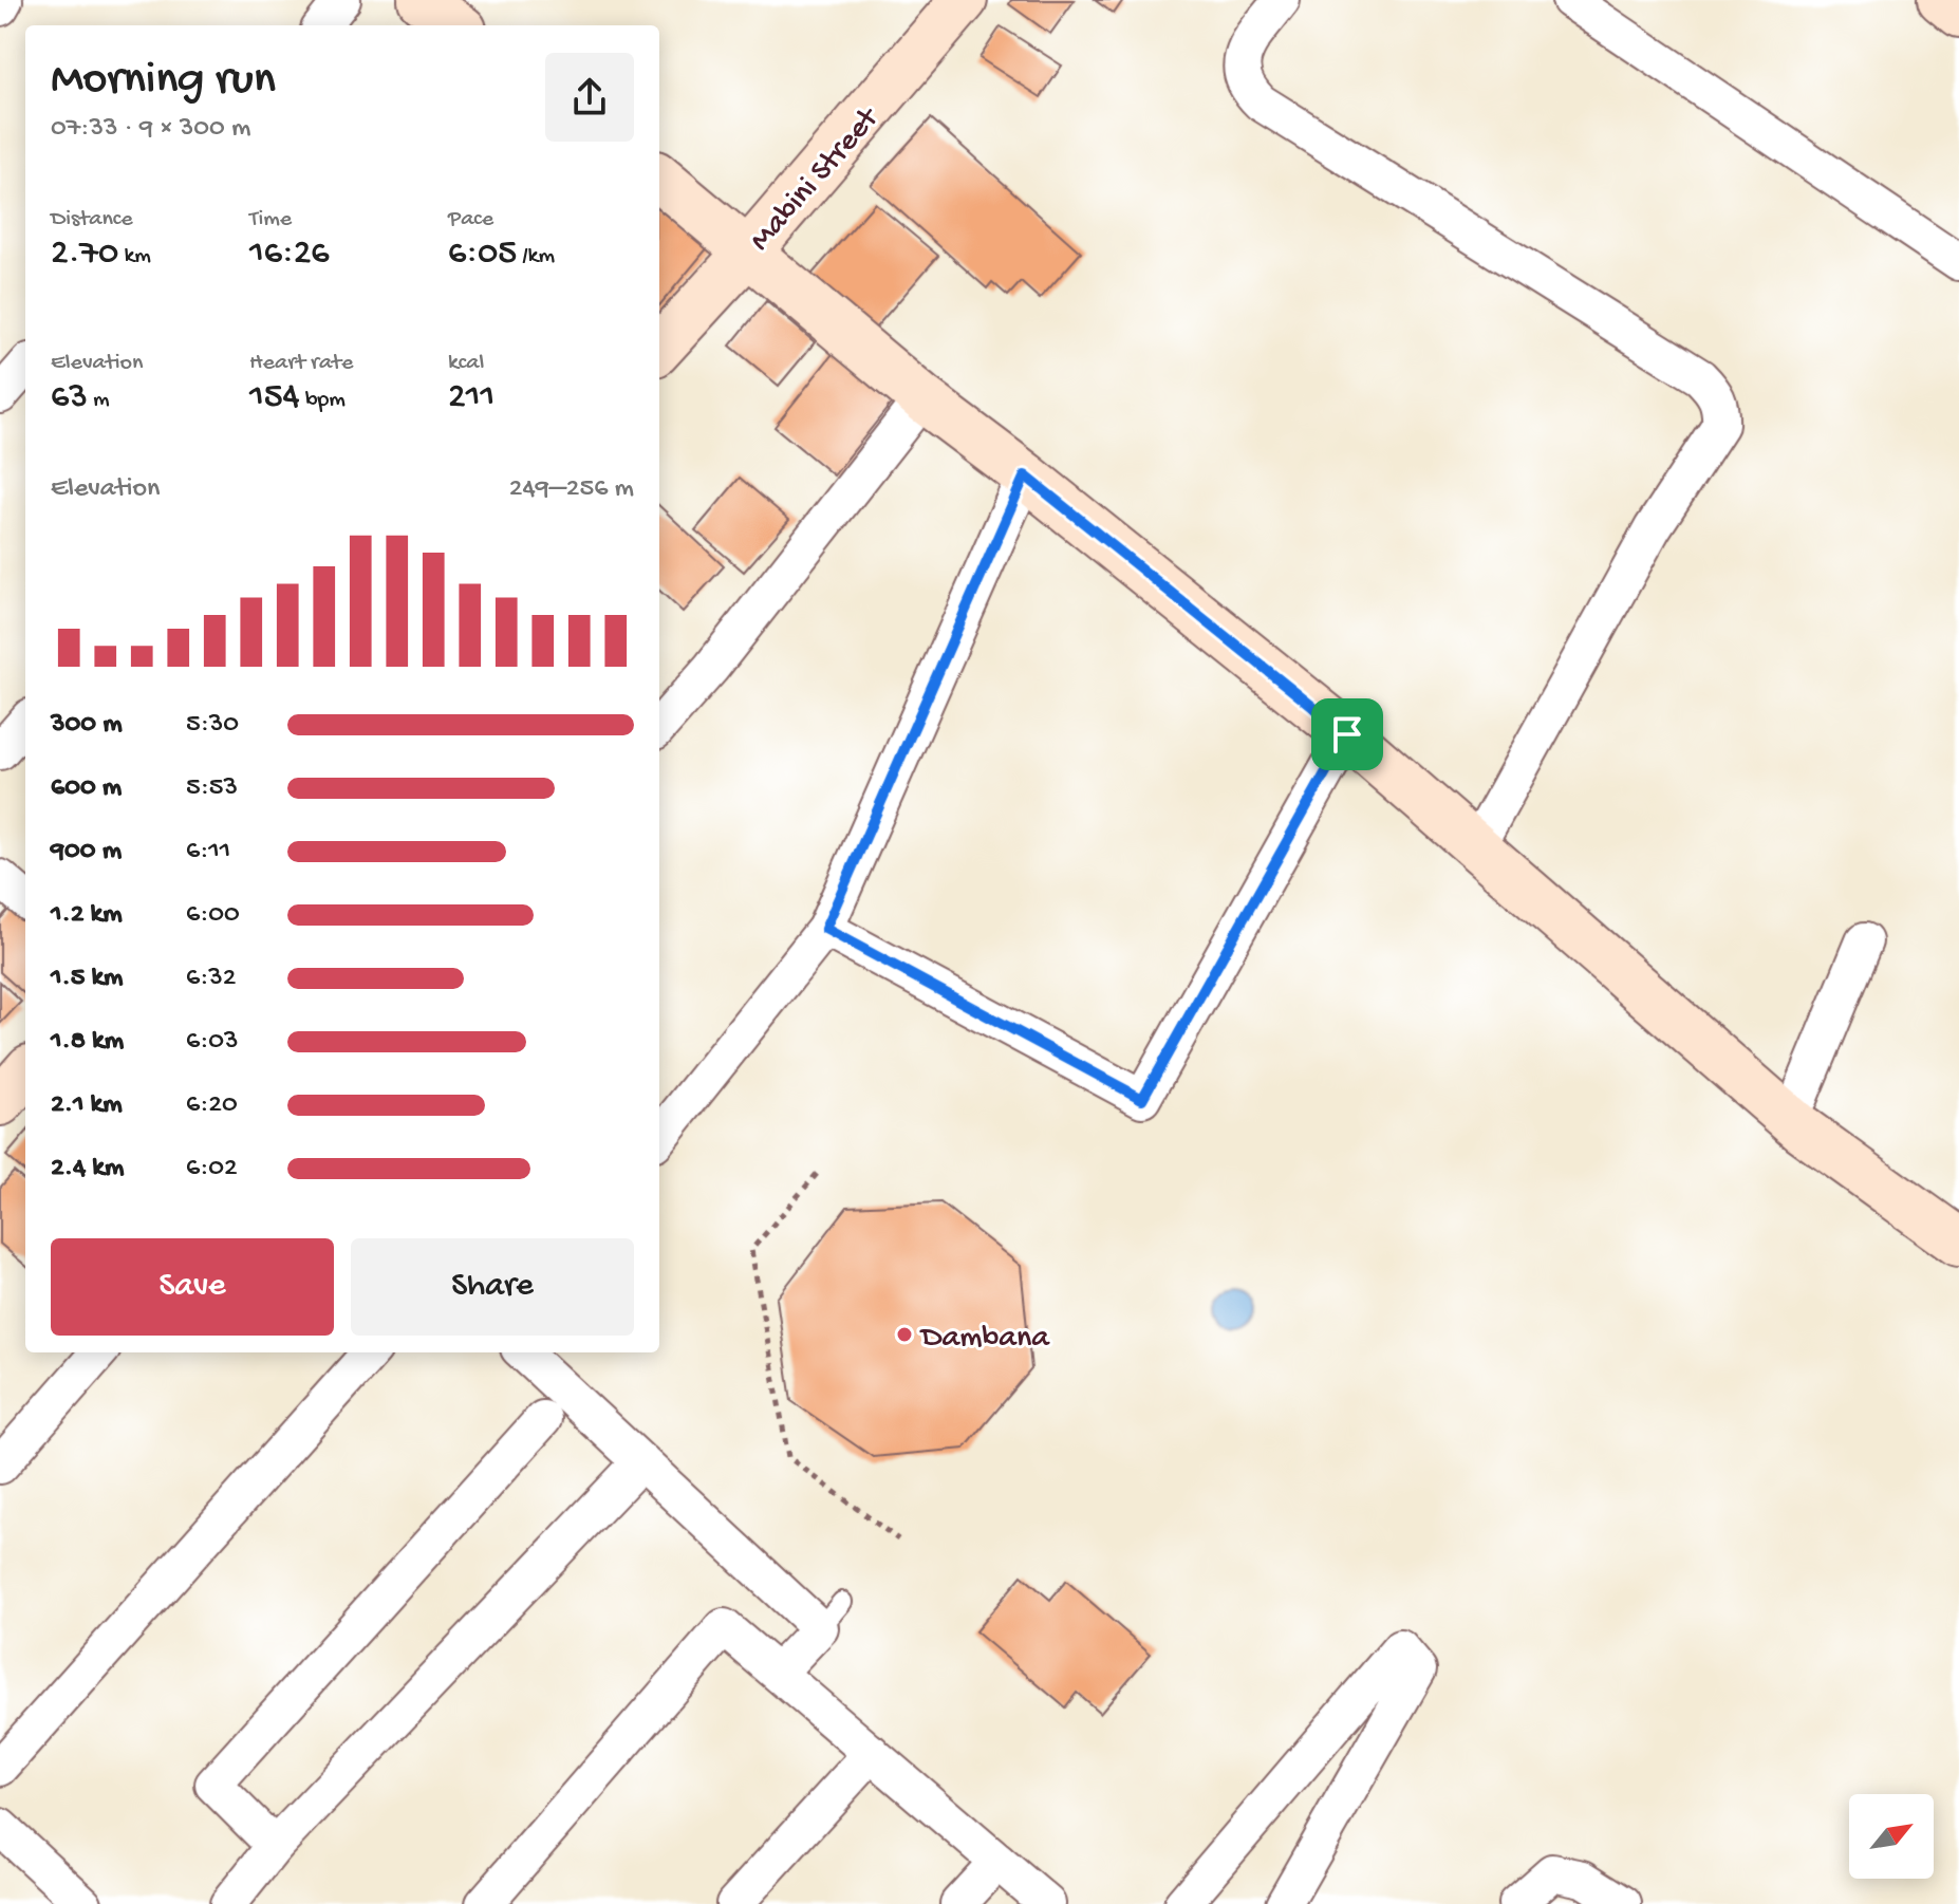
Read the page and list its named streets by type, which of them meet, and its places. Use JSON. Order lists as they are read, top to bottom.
{
  "streets": {
    "street": ["Mabini Street"]
  },
  "places": ["Dambana"],
  "north": "top right",
  "page": {
    "heading": ["Morning run", "07:33 · 9 × 300 m"],
    "stats": [
      ["Distance", "2.70 km"],
      ["Time", "16:26"],
      ["Pace", "6:05 /km"],
      ["Elevation", "63 m"],
      ["Heart rate", "154 bpm"],
      ["kcal", "211"]
    ],
    "chart": ["Elevation", "249–256 m"],
    "list": [
      {
        "name": "300 m",
        "note": "5:30"
      },
      {
        "name": "600 m",
        "note": "5:53"
      },
      {
        "name": "900 m",
        "note": "6:11"
      },
      {
        "name": "1.2 km",
        "note": "6:00"
      },
      {
        "name": "1.5 km",
        "note": "6:32"
      },
      {
        "name": "1.8 km",
        "note": "6:03"
      },
      {
        "name": "2.1 km",
        "note": "6:20"
      },
      {
        "name": "2.4 km",
        "note": "6:02"
      }
    ],
    "buttons": ["Save", "Share"]
  }
}
